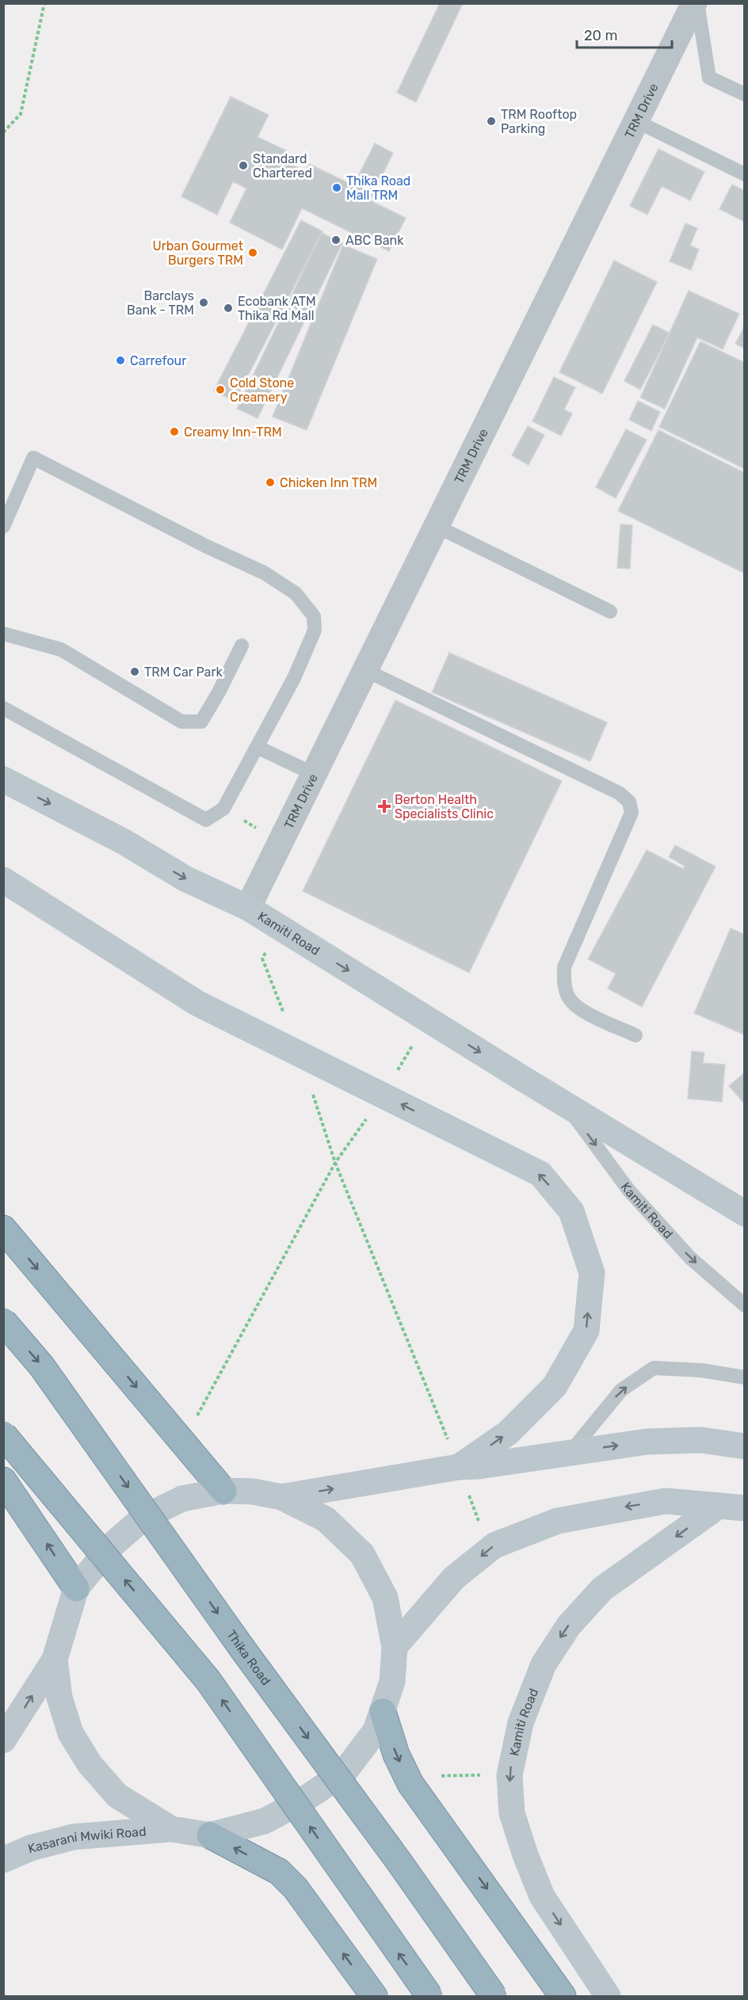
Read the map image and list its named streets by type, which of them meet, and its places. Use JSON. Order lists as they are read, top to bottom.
{
  "streets": {
    "highway": ["Thika Road"],
    "main road": ["Kamiti Road", "Kasarani Mwiki Road"],
    "street": ["TRM Drive"]
  },
  "crossings": [
    ["TRM Drive", "Kamiti Road"]
  ],
  "places": {
    "other": [
      "TRM Rooftop Parking",
      "Standard Chartered",
      "Thika Road Mall TRM",
      "ABC Bank",
      "Urban Gourmet Burgers TRM",
      "Barclays Bank - TRM",
      "Ecobank ATM Thika Rd Mall",
      "Carrefour",
      "Cold Stone Creamery",
      "Creamy Inn-TRM",
      "Chicken Inn TRM",
      "TRM Car Park"
    ],
    "health": ["Berton Health Specialists Clinic"]
  },
  "scale_bar": "20 m"
}
